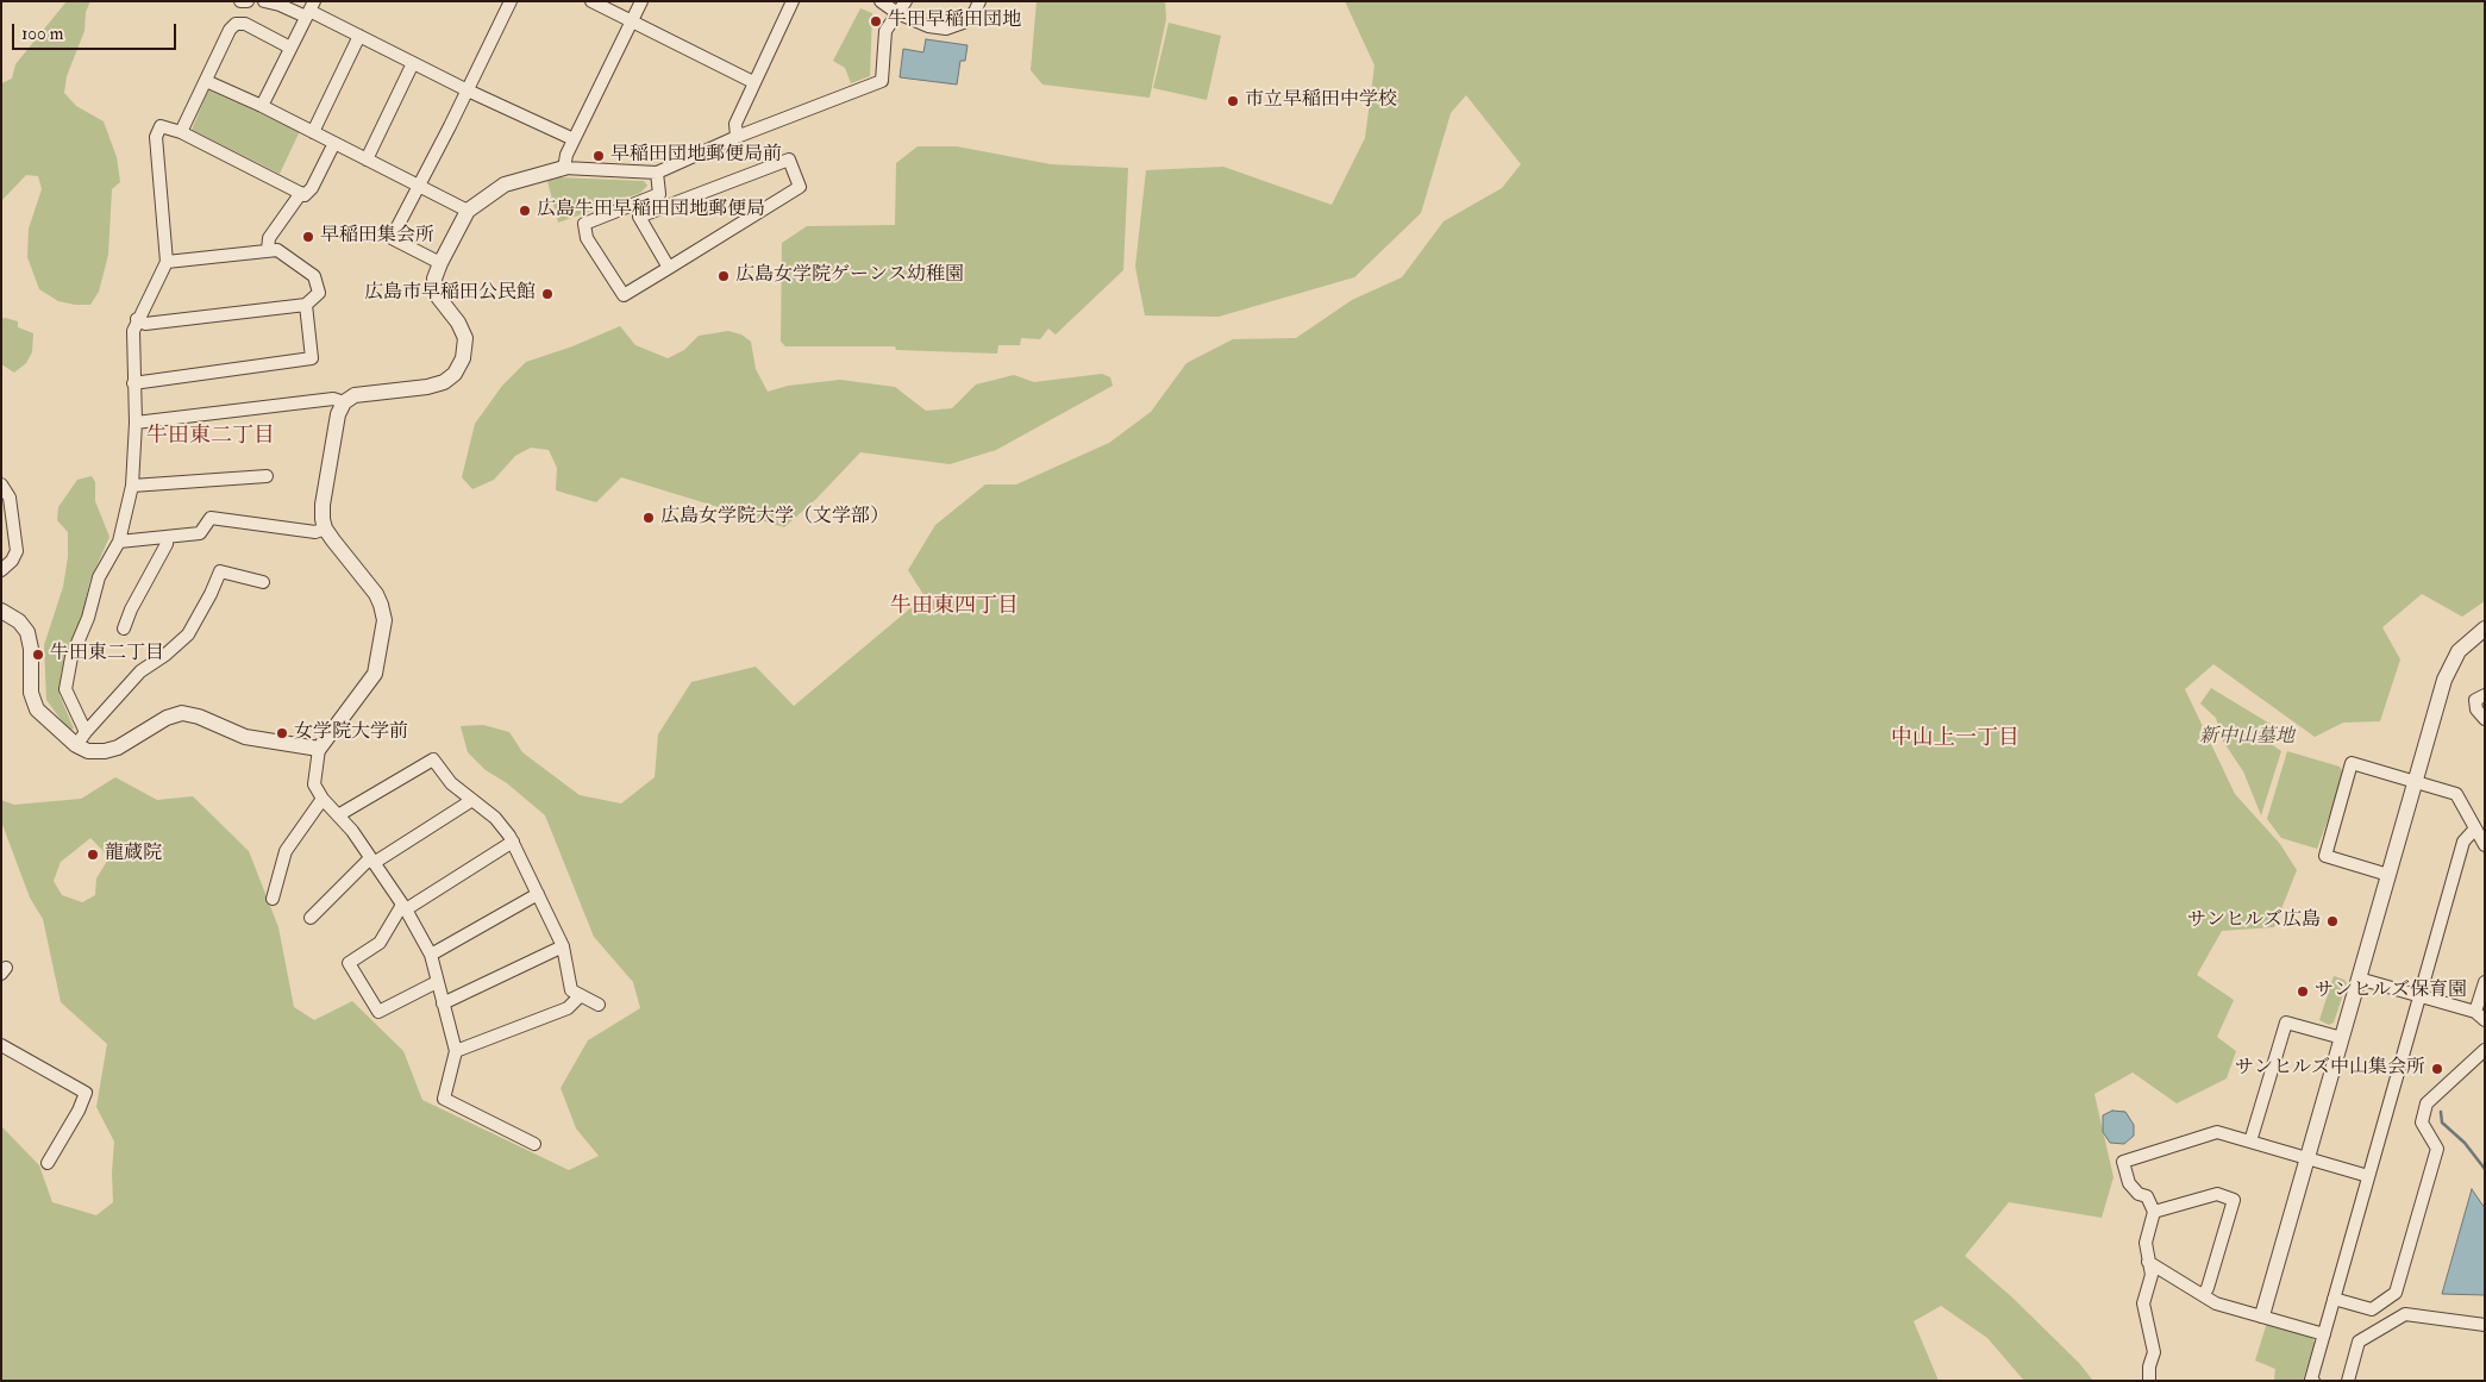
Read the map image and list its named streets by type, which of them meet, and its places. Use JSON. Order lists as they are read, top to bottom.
{
  "districts": ["牛田東二丁目", "牛田東四丁目", "中山上一丁目"],
  "parks": ["新中山墓地"],
  "places": [
    "牛田早稲田団地",
    "市立早稲田中学校",
    "早稲田団地郵便局前",
    "広島牛田早稲田団地郵便局",
    "早稲田集会所",
    "広島女学院ゲーンス幼稚園",
    "広島市早稲田公民館",
    "広島女学院大学（文学部）",
    "牛田東二丁目",
    "女学院大学前",
    "龍蔵院",
    "サンヒルズ広島",
    "サンヒルズ保育園",
    "サンヒルズ中山集会所"
  ],
  "scale_bar": "100 m"
}
